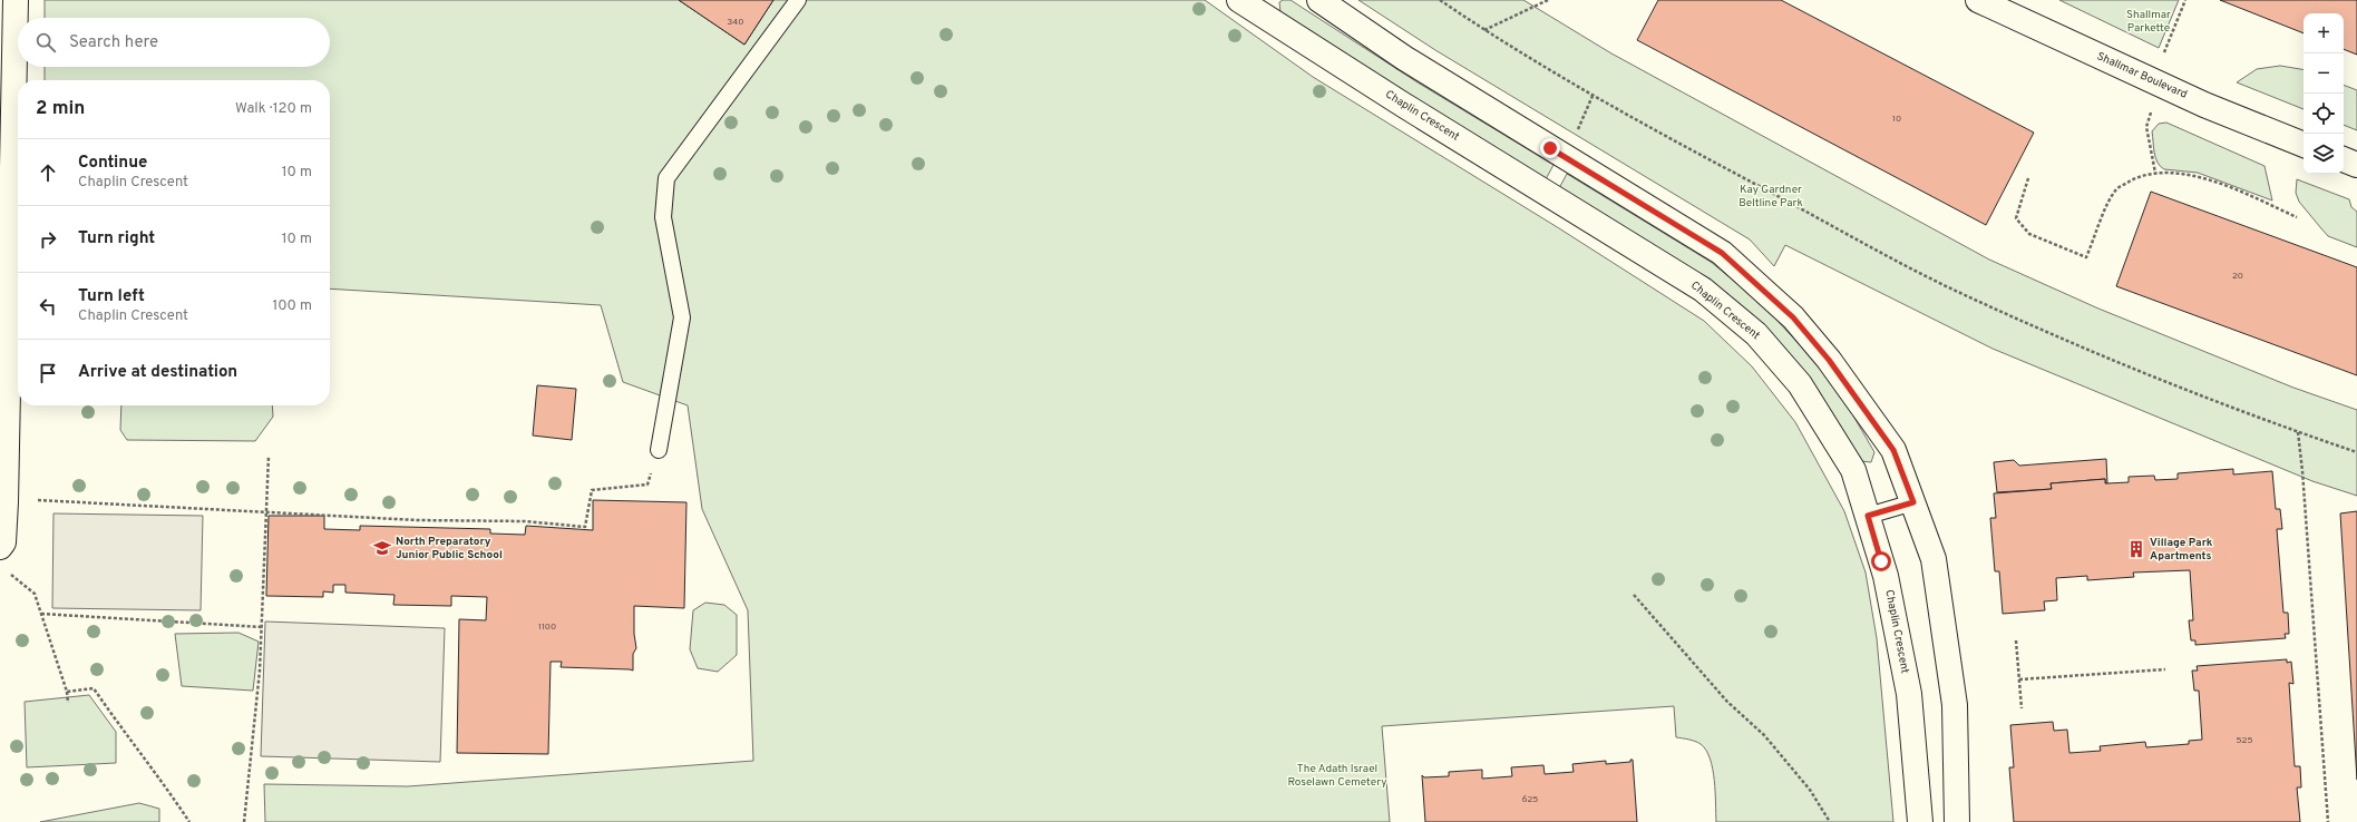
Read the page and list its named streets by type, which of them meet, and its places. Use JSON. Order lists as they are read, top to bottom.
{
  "streets": {
    "street": ["Shallmar Boulevard", "Chaplin Crescent"]
  },
  "parks": ["Shallmar Parkette", "Kay Gardner Beltline Park", "The Adath Israel Roselawn Cemetery"],
  "places": {
    "school or university": ["North Preparatory Junior Public School"],
    "building": ["Village Park Apartments"]
  },
  "house_numbers": [
    "340",
    "10",
    "20",
    "1100",
    "525",
    "625"
  ],
  "page": {
    "map_buttons": ["+", "−"],
    "search": "Search here",
    "heading": ["2 min", "Walk · 120 m"],
    "list": [
      ["Continue", "Chaplin Crescent", "10 m"],
      ["Turn right", "10 m"],
      ["Turn left", "Chaplin Crescent", "100 m"],
      "Arrive at destination"
    ]
  }
}
